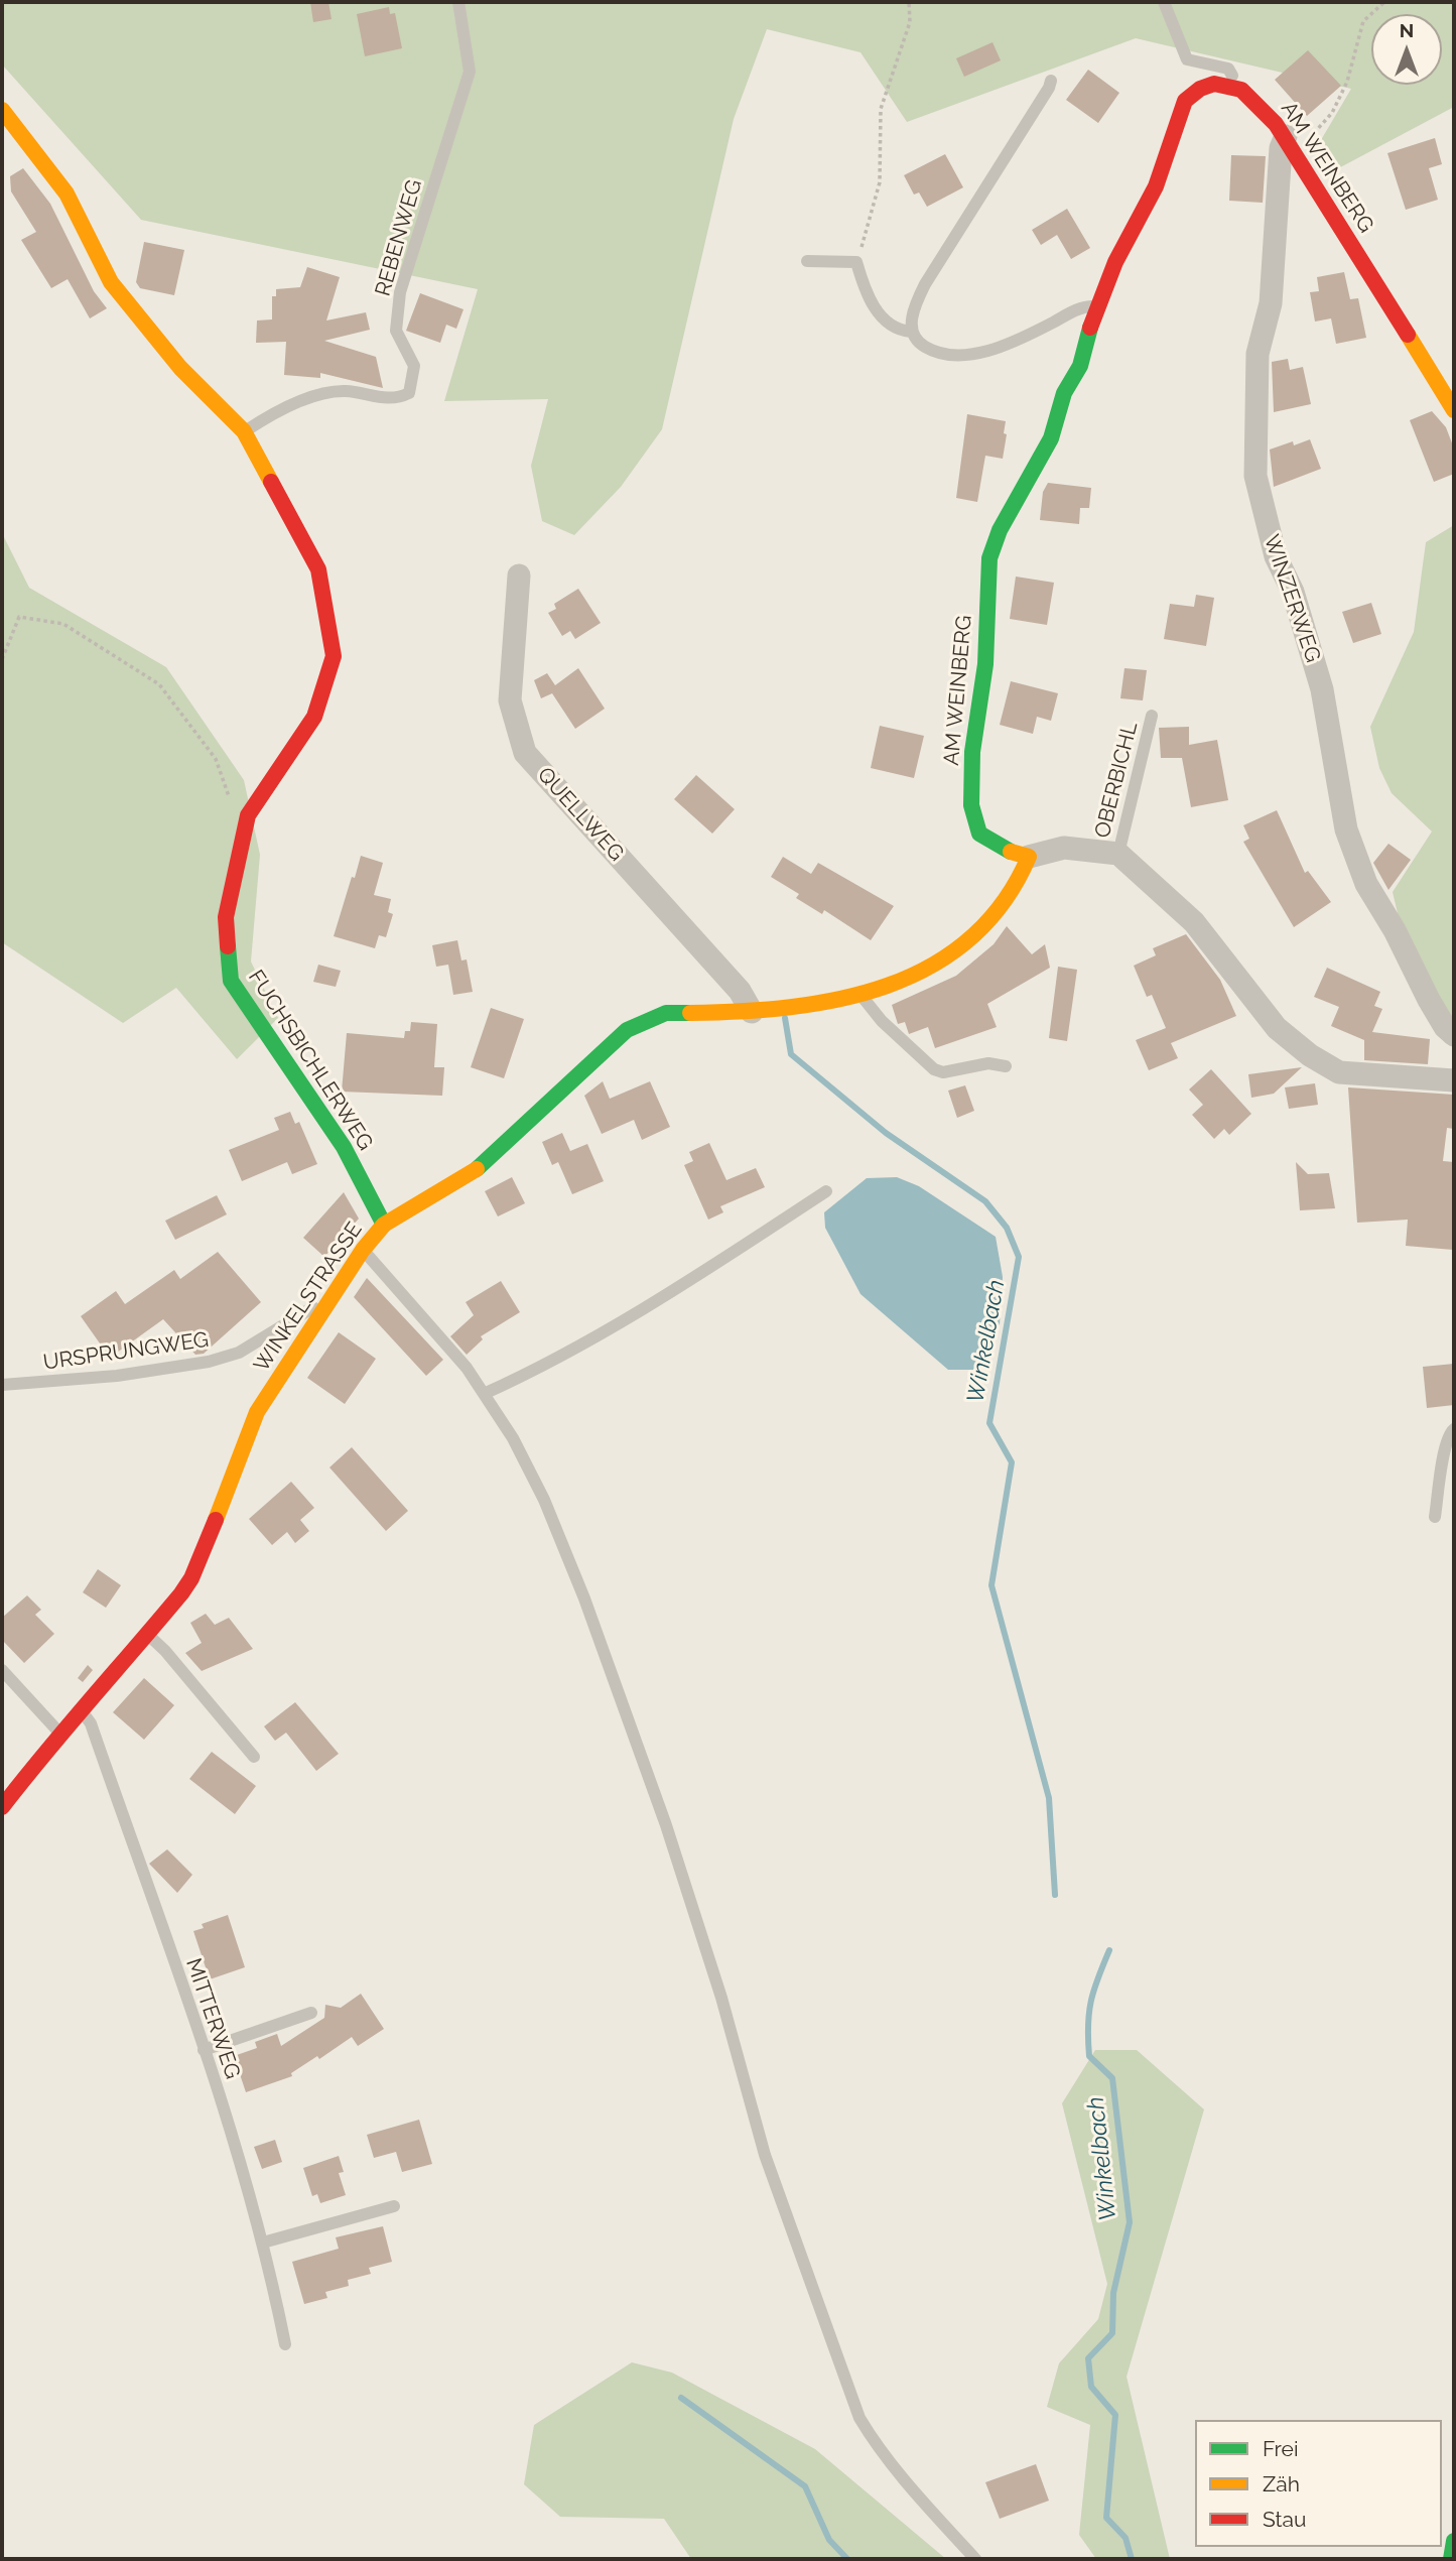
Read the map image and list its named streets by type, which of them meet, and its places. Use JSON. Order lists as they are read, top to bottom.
{
  "streets": {
    "street": [
      "AM WEINBERG",
      "WINZERWEG",
      "QUELLWEG",
      "FUCHSBICHLERWEG",
      "WINKELSTRASSE"
    ],
    "lane": [
      "REBENWEG",
      "OBERBICHL",
      "URSPRUNGWEG",
      "MITTERWEG"
    ]
  },
  "crossings": [
    ["AM WEINBERG", "WINZERWEG"],
    ["AM WEINBERG", "WINKELSTRASSE"],
    ["REBENWEG", "FUCHSBICHLERWEG"],
    ["QUELLWEG", "WINKELSTRASSE"],
    ["FUCHSBICHLERWEG", "WINKELSTRASSE"],
    ["WINKELSTRASSE", "URSPRUNGWEG"],
    ["WINKELSTRASSE", "MITTERWEG"]
  ],
  "water": ["Winkelbach"],
  "legend": ["Frei", "Zäh", "Stau"],
  "north": "top"
}
